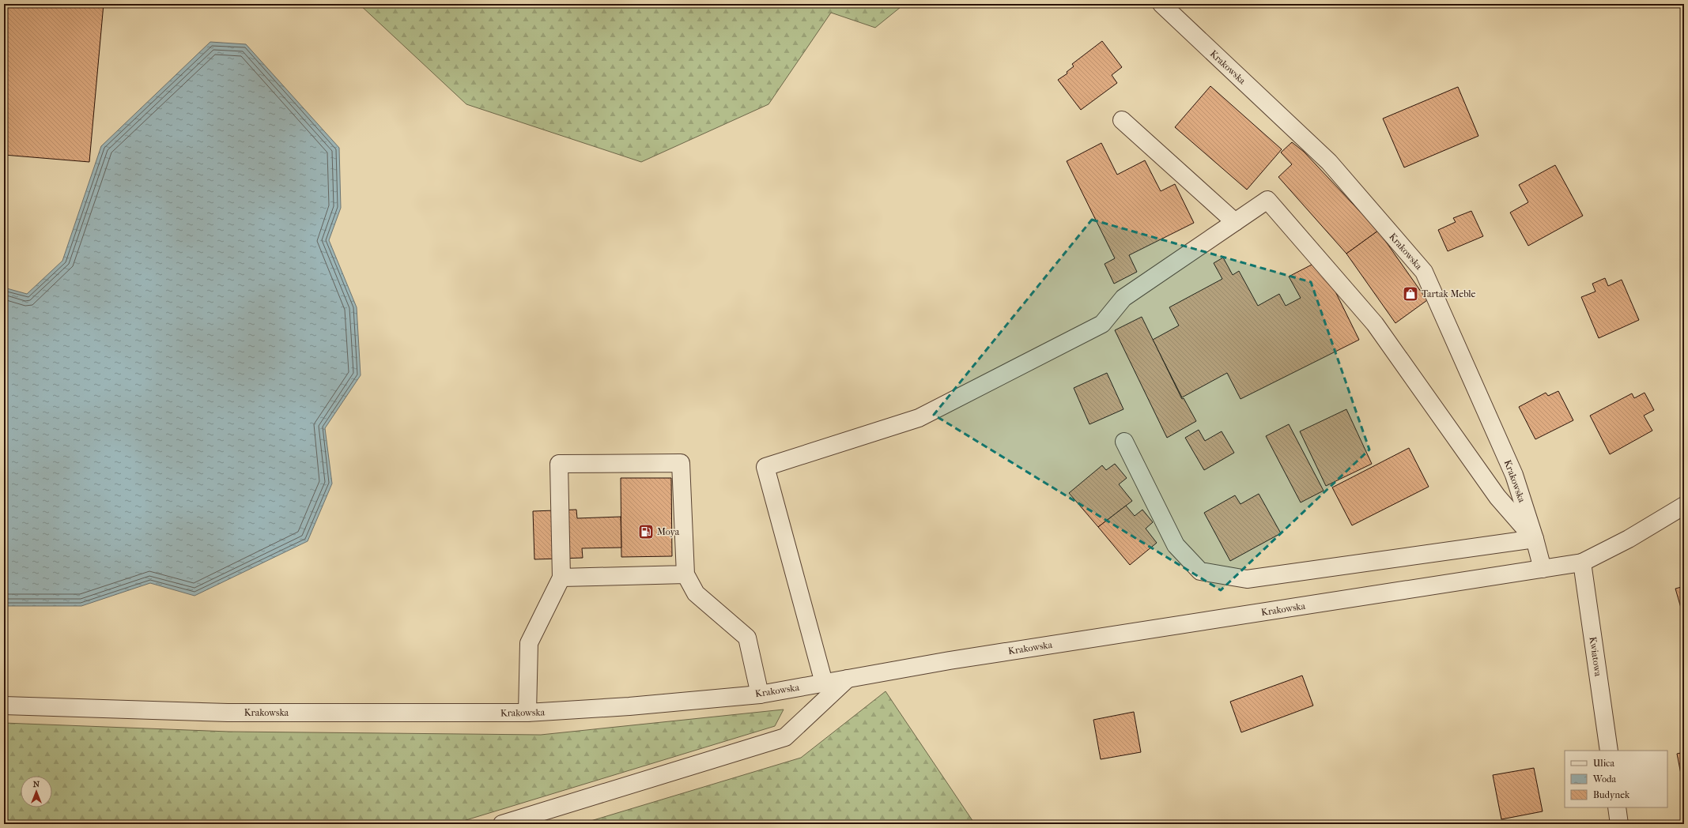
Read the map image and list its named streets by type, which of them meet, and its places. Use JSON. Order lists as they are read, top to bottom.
{
  "streets": {
    "street": ["Krakowska", "Kwiatowa"]
  },
  "crossings": [
    ["Krakowska", "Kwiatowa"]
  ],
  "places": {
    "shop": ["Tartak Meble"],
    "fuel station": ["Moya"]
  },
  "legend": ["Ulica", "Woda", "Budynek"],
  "north": "top"
}
